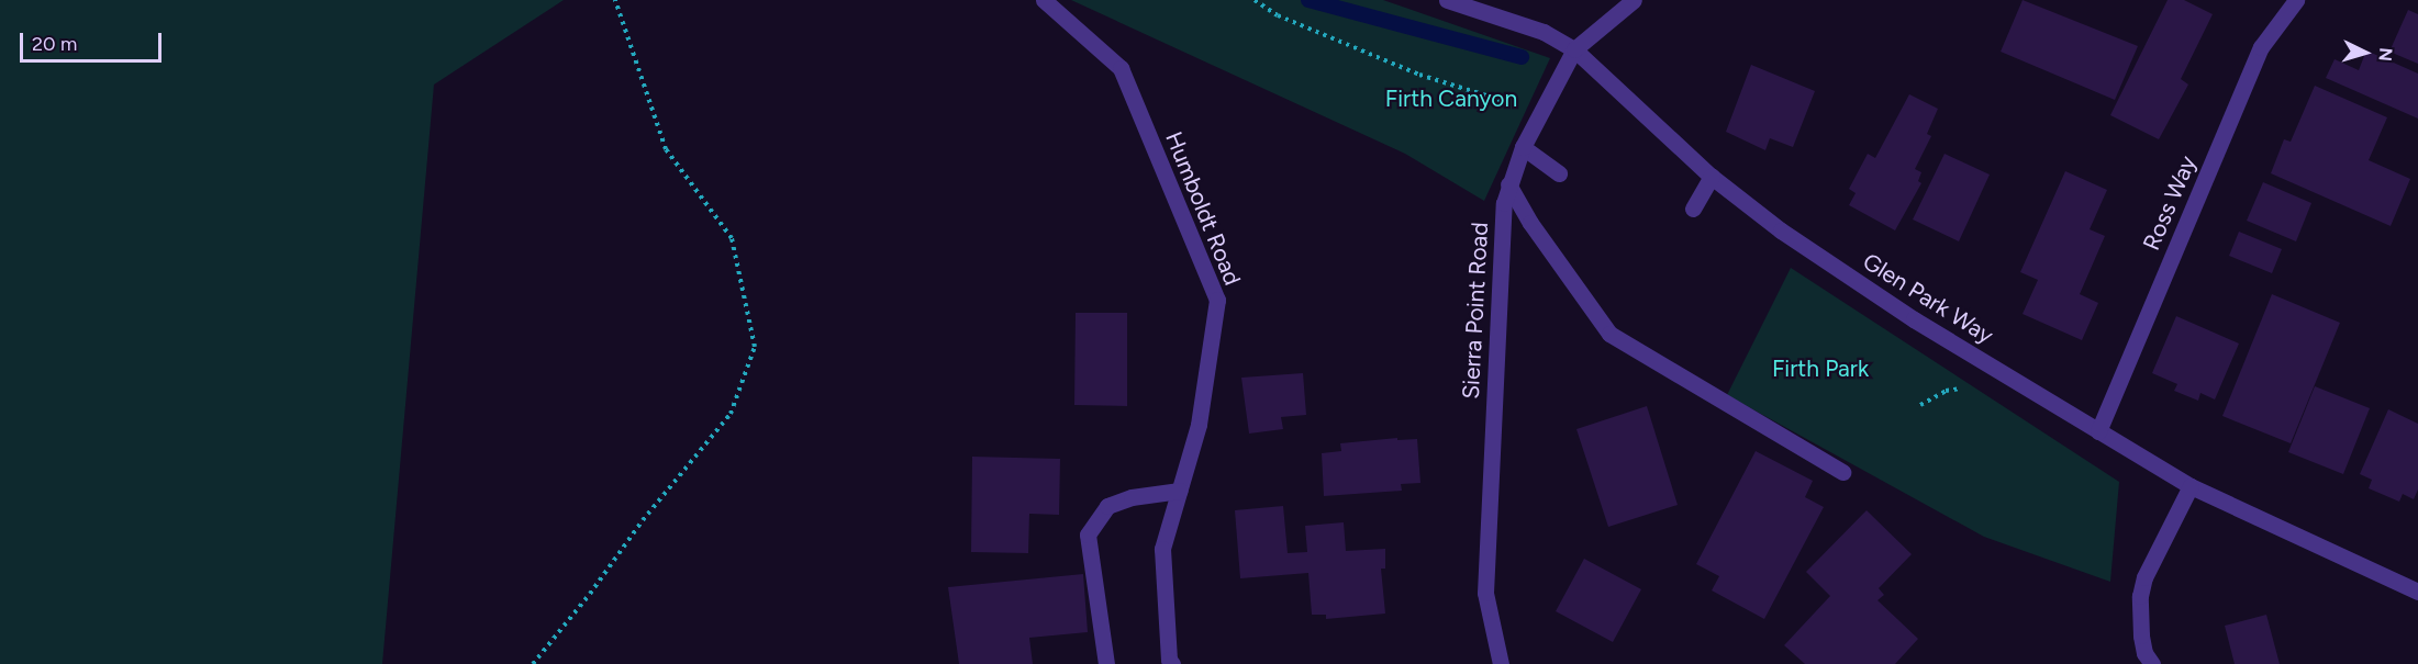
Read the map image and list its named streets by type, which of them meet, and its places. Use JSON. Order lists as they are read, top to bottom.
{
  "streets": {
    "street": [
      "Ross Way",
      "Humboldt Road",
      "Glen Park Way",
      "Sierra Point Road"
    ]
  },
  "crossings": [
    ["Ross Way", "Glen Park Way"],
    ["Glen Park Way", "Sierra Point Road"]
  ],
  "parks": ["Firth Canyon", "Firth Park"],
  "scale_bar": "20 m",
  "north": "right"
}
